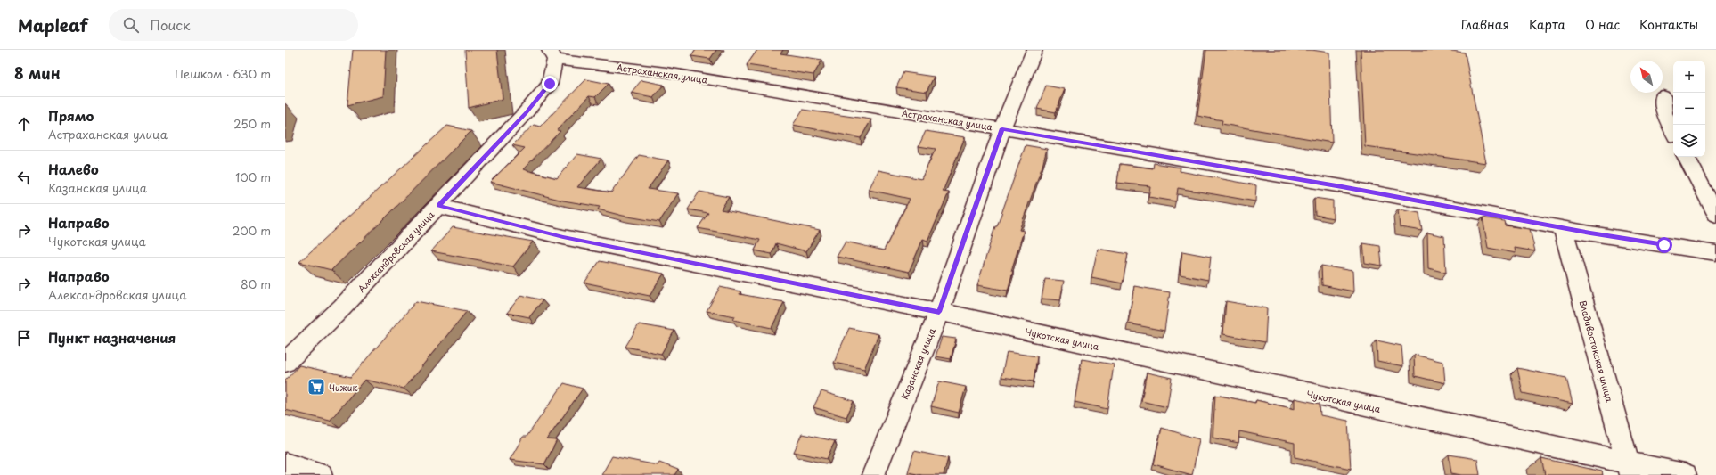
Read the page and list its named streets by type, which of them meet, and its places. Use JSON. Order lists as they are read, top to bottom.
{
  "streets": {
    "street": [
      "Астраханская улица",
      "Александровская улица",
      "Чукотская улица",
      "Владивостокская улица",
      "Казанская улица"
    ]
  },
  "crossings": [
    ["Астраханская улица", "Александровская улица"],
    ["Астраханская улица", "Владивостокская улица"],
    ["Астраханская улица", "Казанская улица"],
    ["Александровская улица", "Чукотская улица"],
    ["Чукотская улица", "Владивостокская улица"],
    ["Чукотская улица", "Казанская улица"]
  ],
  "places": {
    "supermarket": ["Чижик"]
  },
  "north": "top left",
  "page": {
    "header": "Mapleaf",
    "search": "Поиск",
    "nav": [
      "Главная",
      "Карта",
      "О нас",
      "Контакты"
    ],
    "heading": ["8 мин", "Пешком · 630 m"],
    "map_buttons": ["+", "−"],
    "list": [
      ["Прямо", "Астраханская улица", "250 m"],
      ["Налево", "Казанская улица", "100 m"],
      ["Направо", "Чукотская улица", "200 m"],
      ["Направо", "Александровская улица", "80 m"],
      "Пункт назначения"
    ]
  }
}
